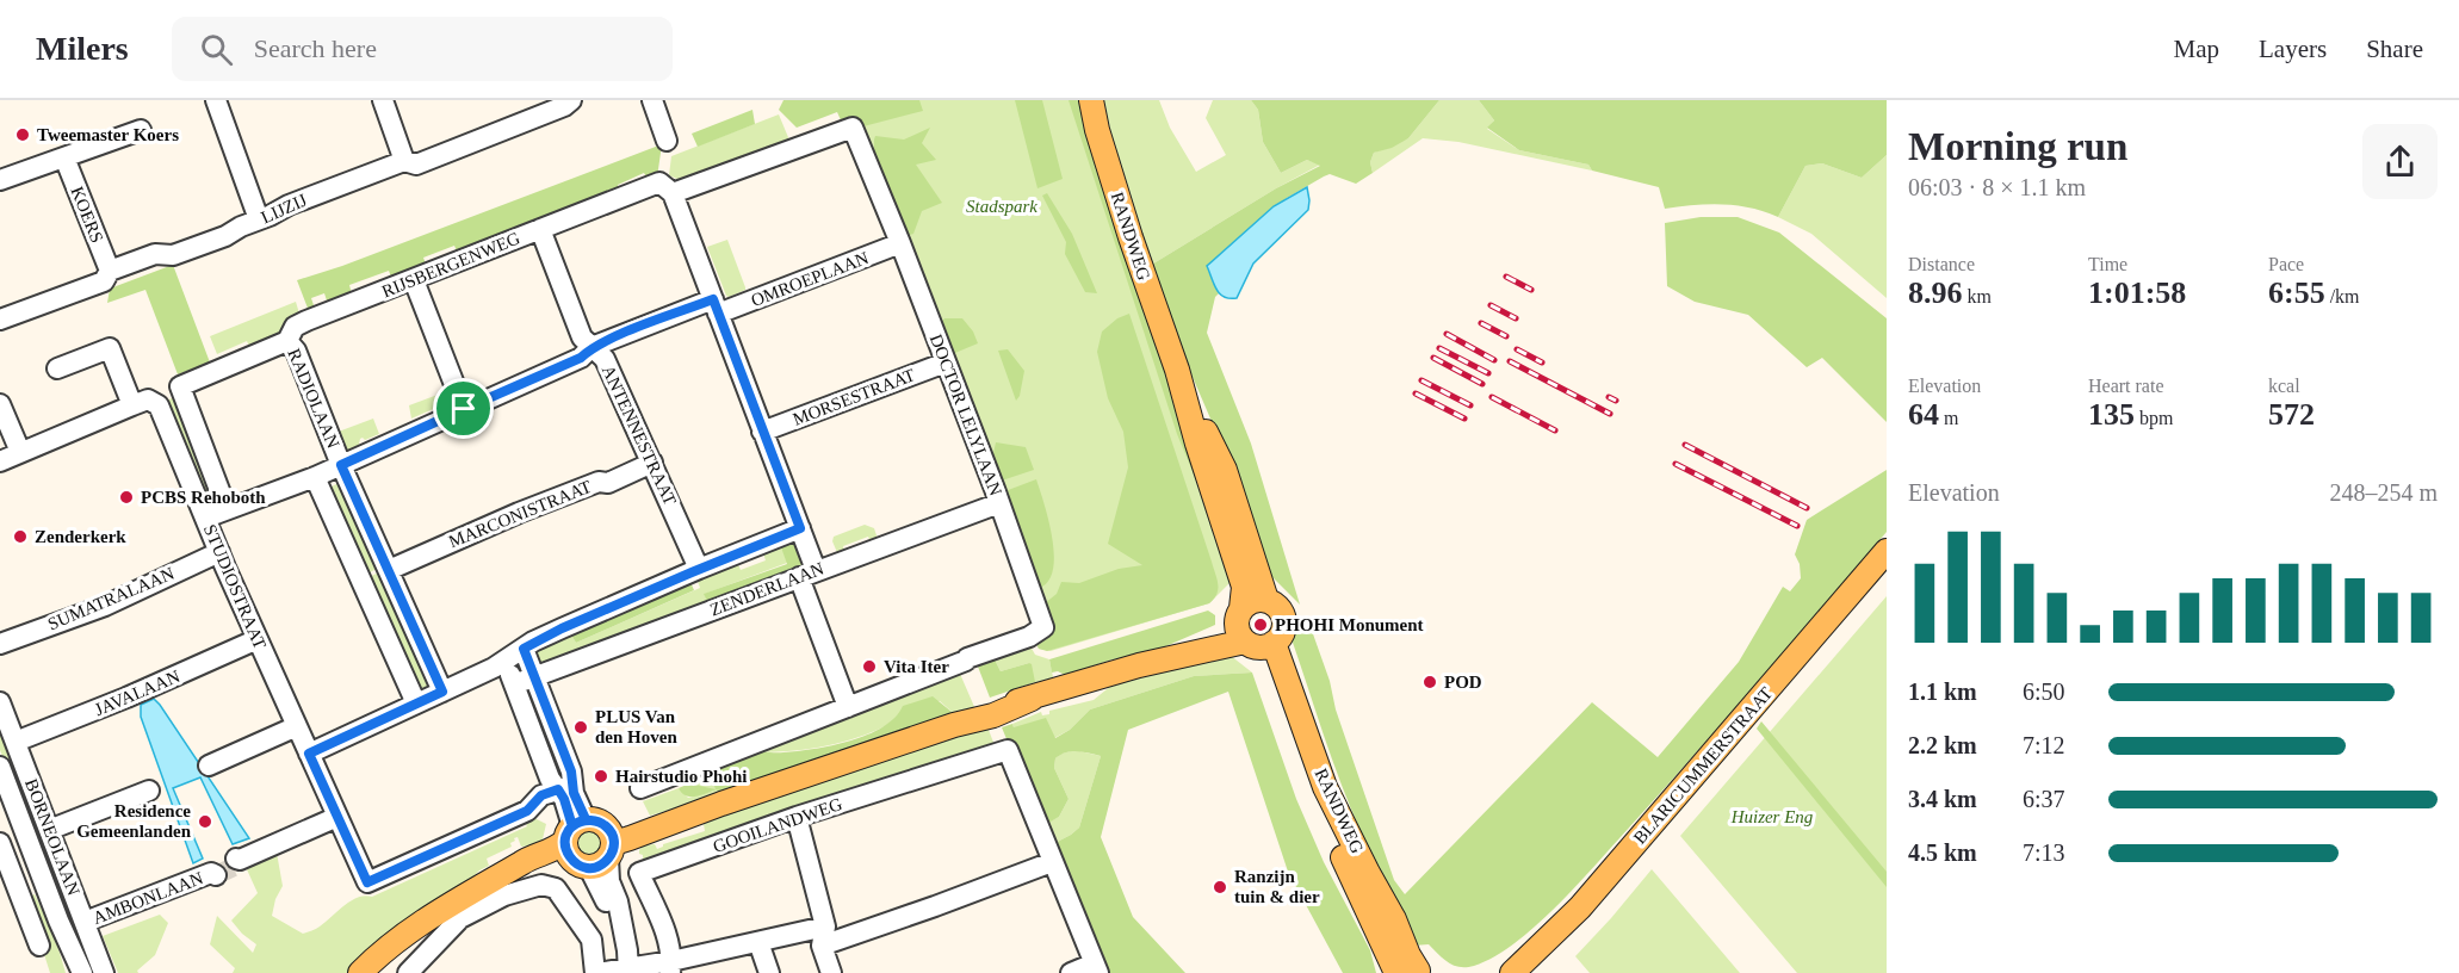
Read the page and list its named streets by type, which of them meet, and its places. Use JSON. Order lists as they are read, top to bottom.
{
  "streets": {
    "main road": ["RANDWEG", "BLARICUMMERSTRAAT", "GOOILANDWEG"],
    "street": [
      "LIJZIJ",
      "KOERS",
      "RIJSBERGENWEG",
      "OMROEPLAAN",
      "MORSESTRAAT",
      "RADIOLAAN",
      "DOCTOR LELYLAAN",
      "ANTENNESTRAAT",
      "MARCONISTRAAT",
      "STUDIOSTRAAT",
      "ZENDERLAAN",
      "SUMATRALAAN",
      "JAVALAAN",
      "BORNEOLAAN",
      "AMBONLAAN"
    ]
  },
  "crossings": [
    ["LIJZIJ", "KOERS"],
    ["RANDWEG", "GOOILANDWEG"],
    ["RIJSBERGENWEG", "OMROEPLAAN"],
    ["RIJSBERGENWEG", "RADIOLAAN"],
    ["RIJSBERGENWEG", "DOCTOR LELYLAAN"],
    ["RIJSBERGENWEG", "ANTENNESTRAAT"],
    ["OMROEPLAAN", "RADIOLAAN"],
    ["OMROEPLAAN", "DOCTOR LELYLAAN"],
    ["OMROEPLAAN", "ANTENNESTRAAT"],
    ["OMROEPLAAN", "STUDIOSTRAAT"],
    ["MORSESTRAAT", "DOCTOR LELYLAAN"],
    ["RADIOLAAN", "MARCONISTRAAT"],
    ["DOCTOR LELYLAAN", "ZENDERLAAN"],
    ["ANTENNESTRAAT", "MARCONISTRAAT"],
    ["STUDIOSTRAAT", "SUMATRALAAN"],
    ["STUDIOSTRAAT", "JAVALAAN"],
    ["JAVALAAN", "BORNEOLAAN"],
    ["BORNEOLAAN", "AMBONLAAN"]
  ],
  "parks": ["Stadspark", "Huizer Eng"],
  "places": [
    "Tweemaster Koers",
    "PCBS Rehoboth",
    "Zenderkerk",
    "PHOHI Monument",
    "Vita Iter",
    "POD",
    "PLUS Van den Hoven",
    "Hairstudio Phohi",
    "Residence Gemeenlanden",
    "Ranzijn tuin & dier"
  ],
  "page": {
    "header": "Milers",
    "search": "Search here",
    "nav": ["Map", "Layers", "Share"],
    "heading": ["Morning run", "06:03 · 8 × 1.1 km"],
    "stats": [
      ["Distance", "8.96 km"],
      ["Time", "1:01:58"],
      ["Pace", "6:55 /km"],
      ["Elevation", "64 m"],
      ["Heart rate", "135 bpm"],
      ["kcal", "572"]
    ],
    "chart": ["Elevation", "248–254 m"],
    "list": [
      {
        "name": "1.1 km",
        "note": "6:50"
      },
      {
        "name": "2.2 km",
        "note": "7:12"
      },
      {
        "name": "3.4 km",
        "note": "6:37"
      },
      {
        "name": "4.5 km",
        "note": "7:13"
      }
    ]
  }
}
